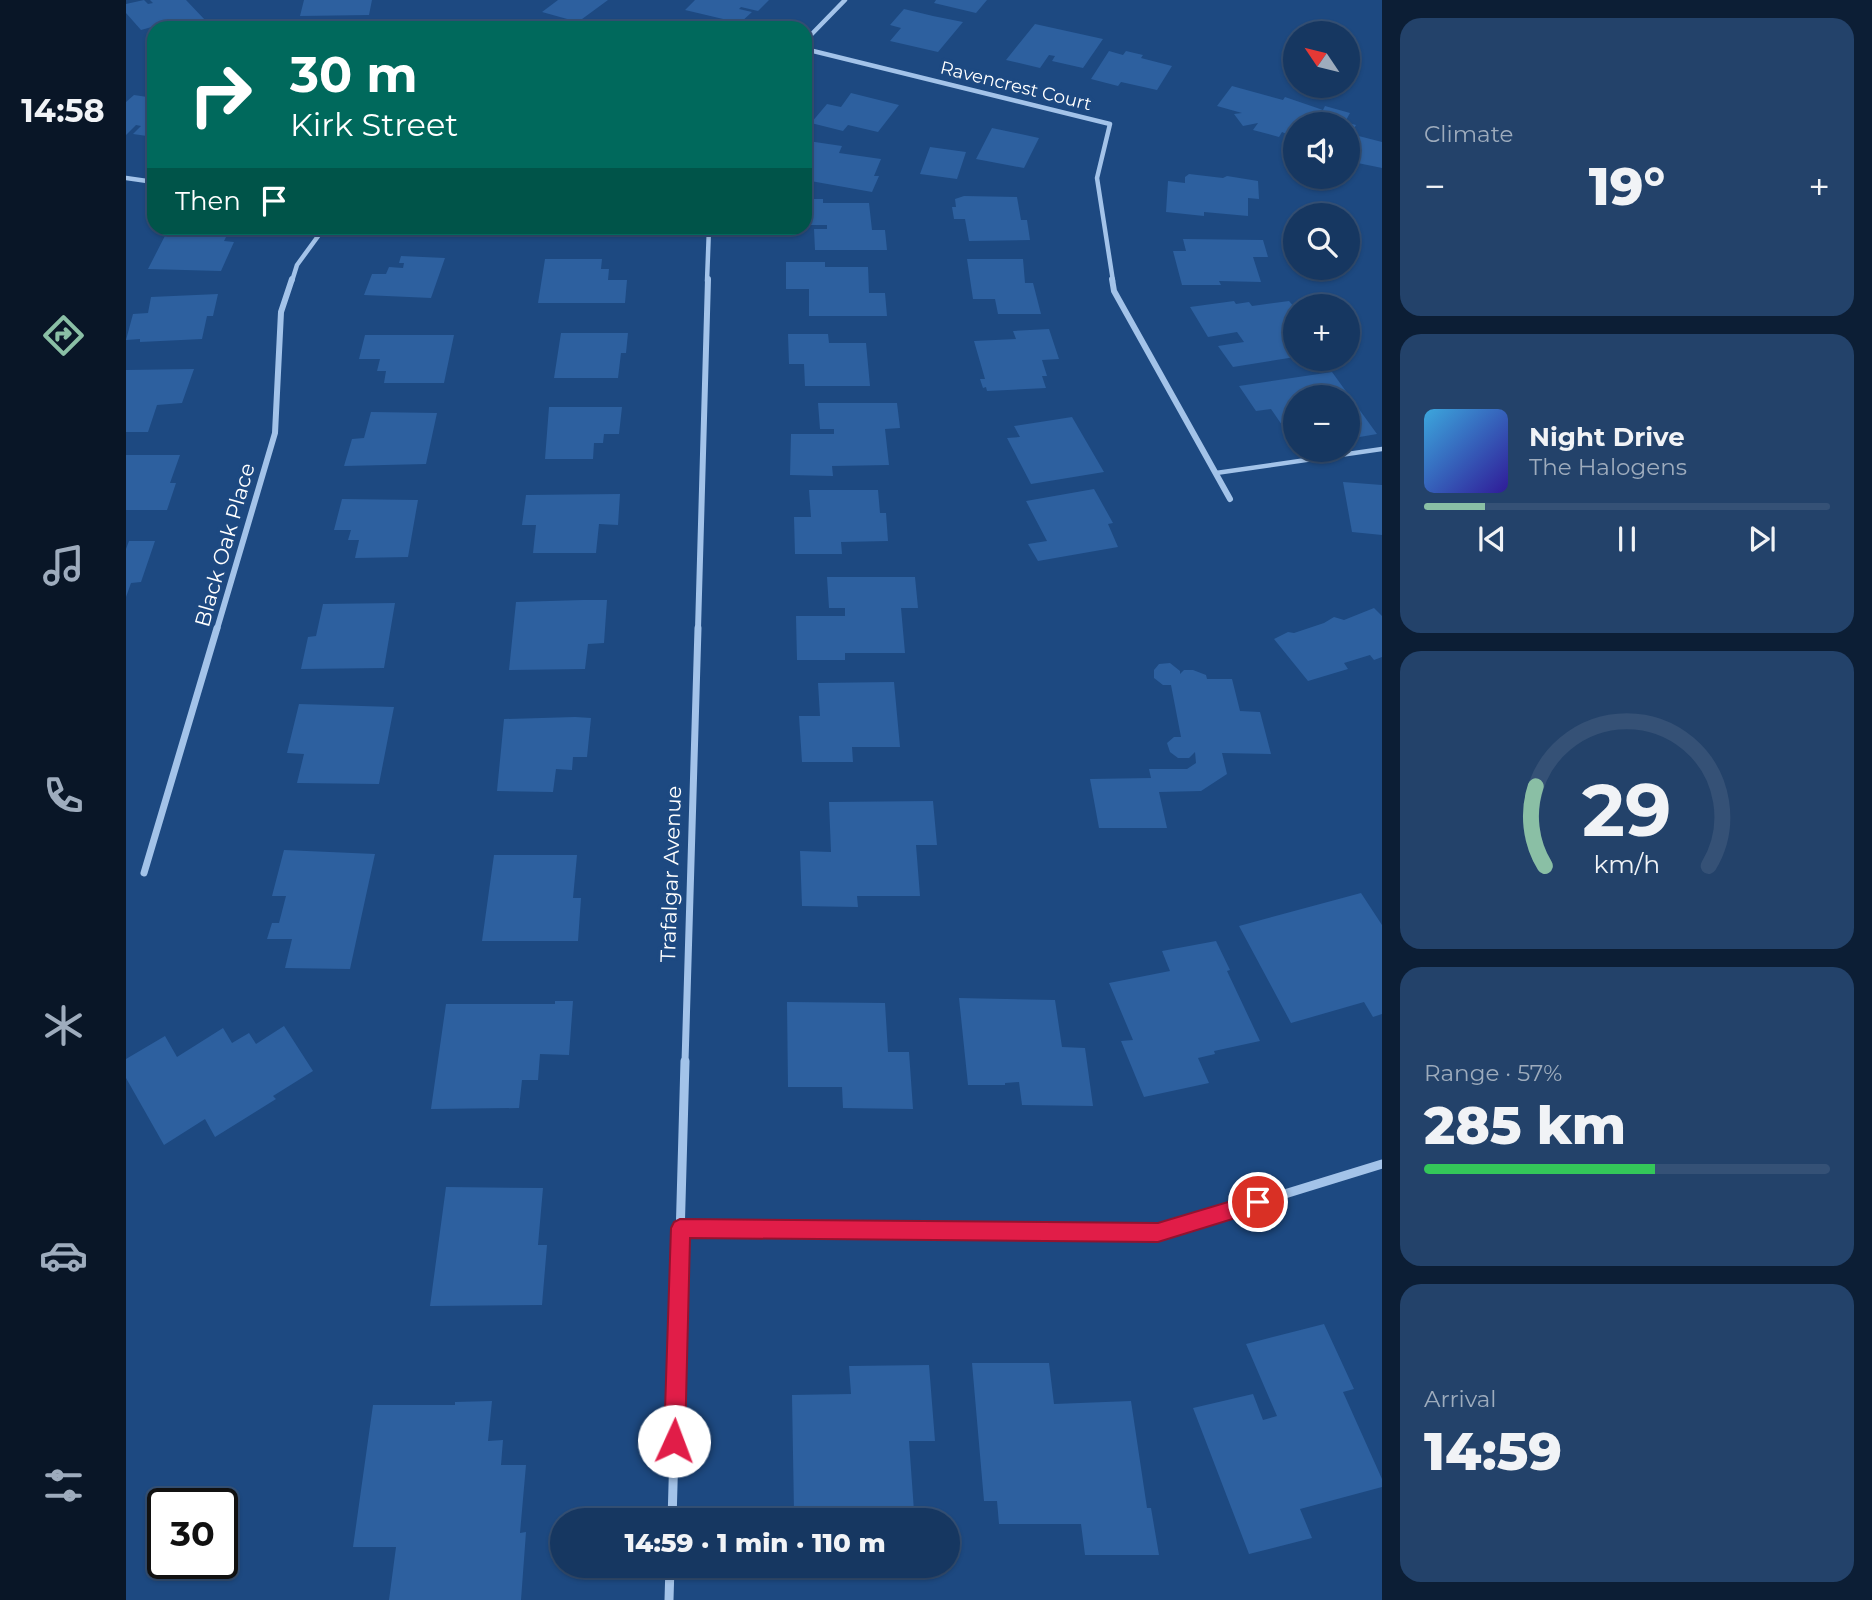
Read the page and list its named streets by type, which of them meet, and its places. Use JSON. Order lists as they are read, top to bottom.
{
  "streets": {
    "street": ["Ravencrest Court", "Black Oak Place", "Trafalgar Avenue"]
  },
  "north": "top left",
  "page": {
    "tabs": "14:58",
    "tile": [
      "Climate",
      ["Range · 57%", "285 km"],
      ["Arrival", "14:59"]
    ],
    "map_buttons": ["+", "−"],
    "turn": ["30 m", "Kirk Street"],
    "heat": ["−", "19°", "+"],
    "then": "Then",
    "song": ["Night Drive", "The Halogens"],
    "limit": "30",
    "trip": "14:59 · 1 min · 110 m",
    "gauge": ["29", "km/h"]
  }
}
